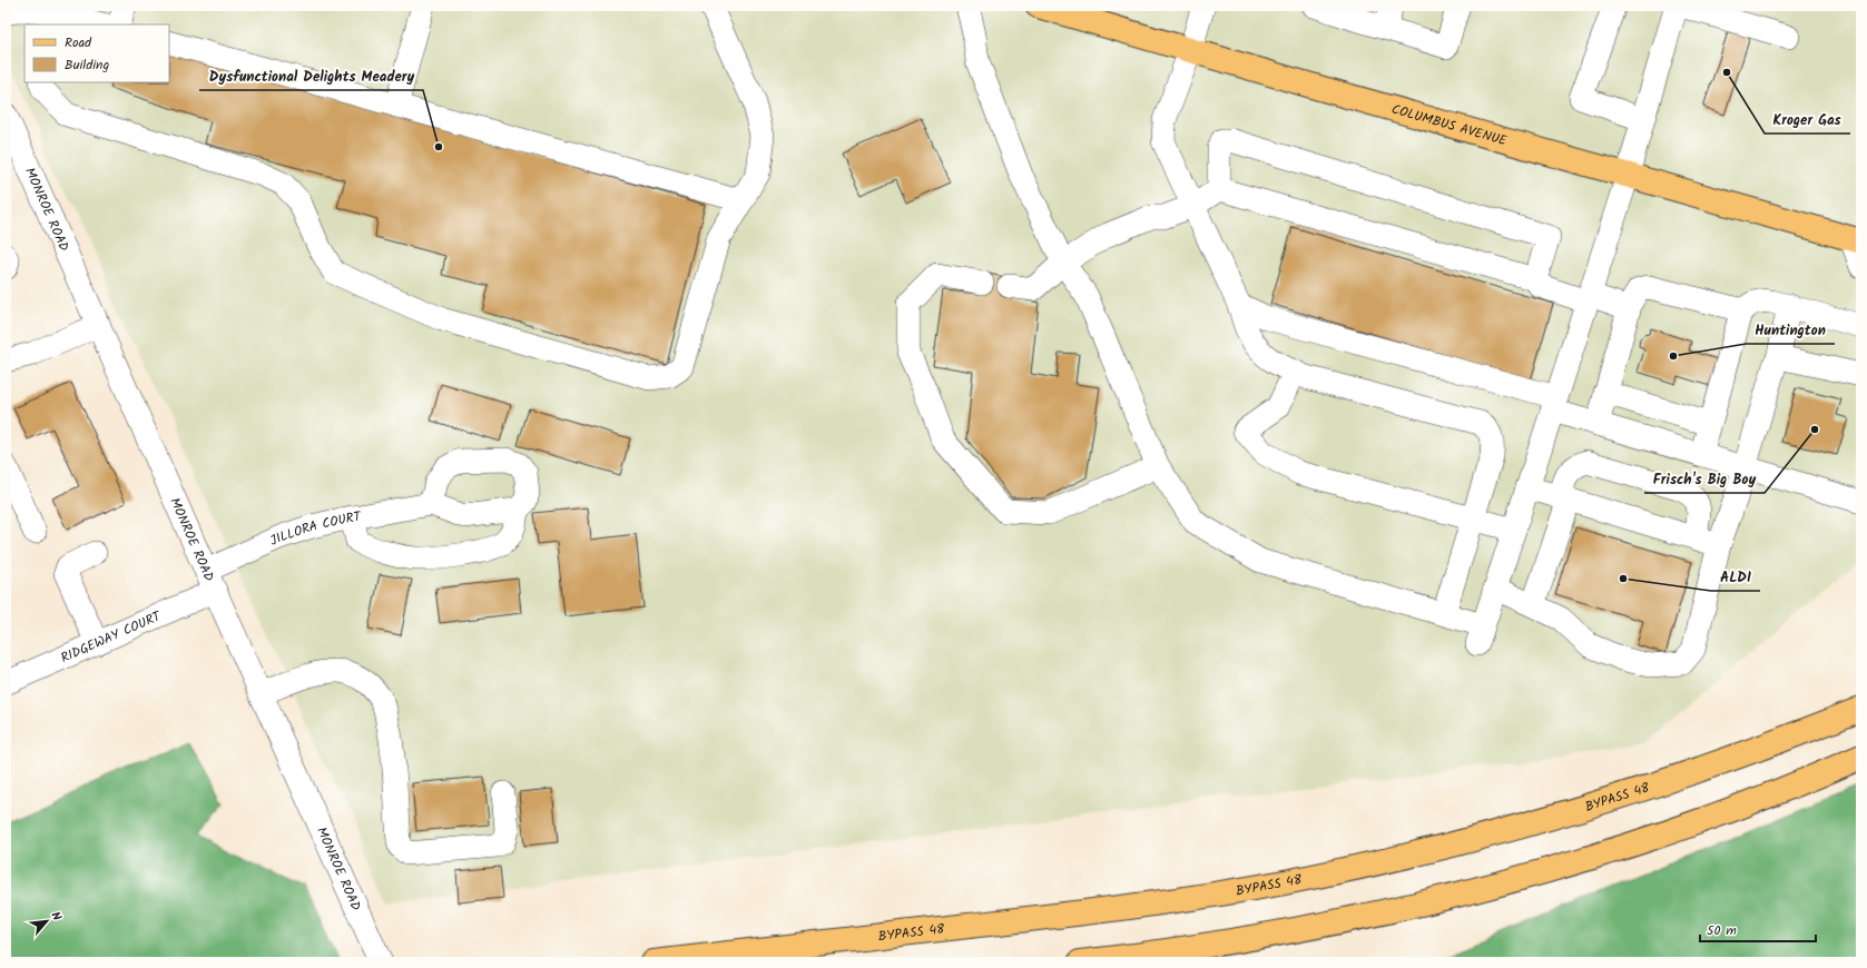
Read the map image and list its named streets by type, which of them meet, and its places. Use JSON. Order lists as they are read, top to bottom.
{
  "streets": {
    "main road": ["COLUMBUS AVENUE", "BYPASS 48"],
    "street": ["MONROE ROAD", "JILLORA COURT", "RIDGEWAY COURT"]
  },
  "crossings": [
    ["MONROE ROAD", "JILLORA COURT"],
    ["MONROE ROAD", "RIDGEWAY COURT"],
    ["JILLORA COURT", "RIDGEWAY COURT"]
  ],
  "places": [
    "Kroger Gas",
    "Dysfunctional Delights Meadery",
    "Huntington",
    "Frisch's Big Boy",
    "ALDI"
  ],
  "legend": ["Road", "Building"],
  "scale_bar": "50 m",
  "north": "top right"
}
